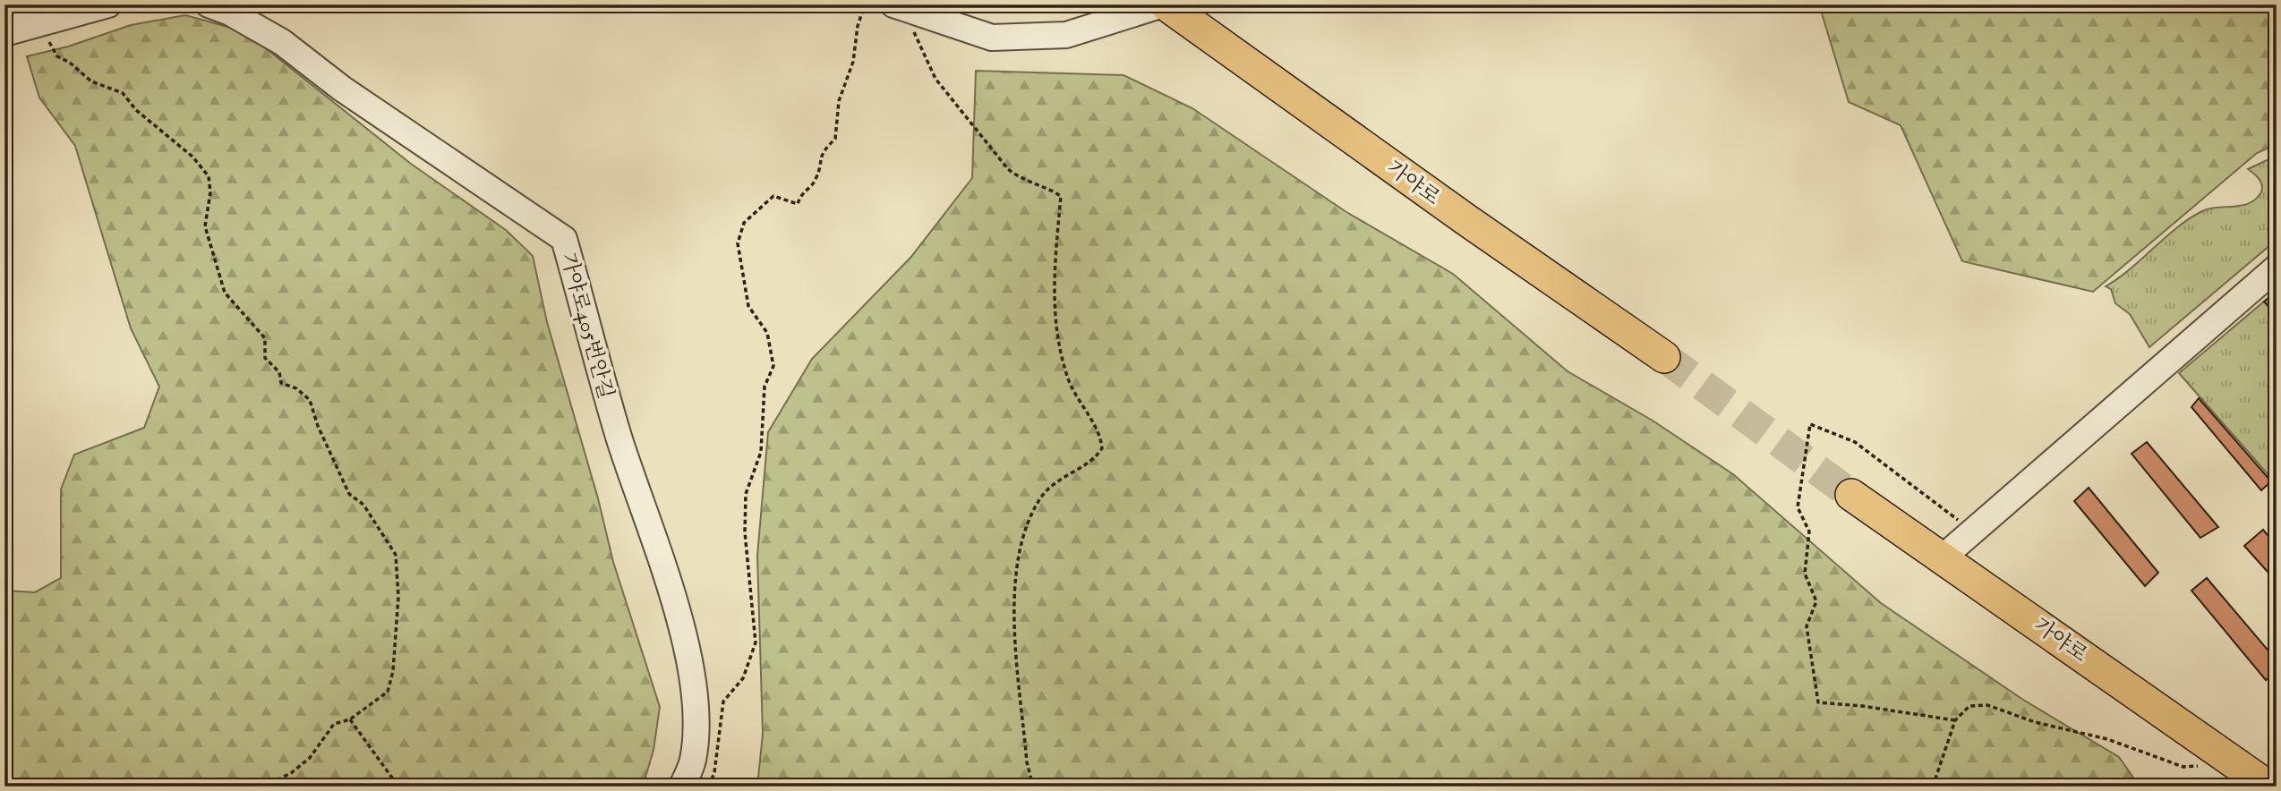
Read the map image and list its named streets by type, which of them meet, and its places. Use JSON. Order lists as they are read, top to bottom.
{
  "streets": {
    "main road": ["가야로"],
    "street": ["가야로405번안길"]
  }
}
